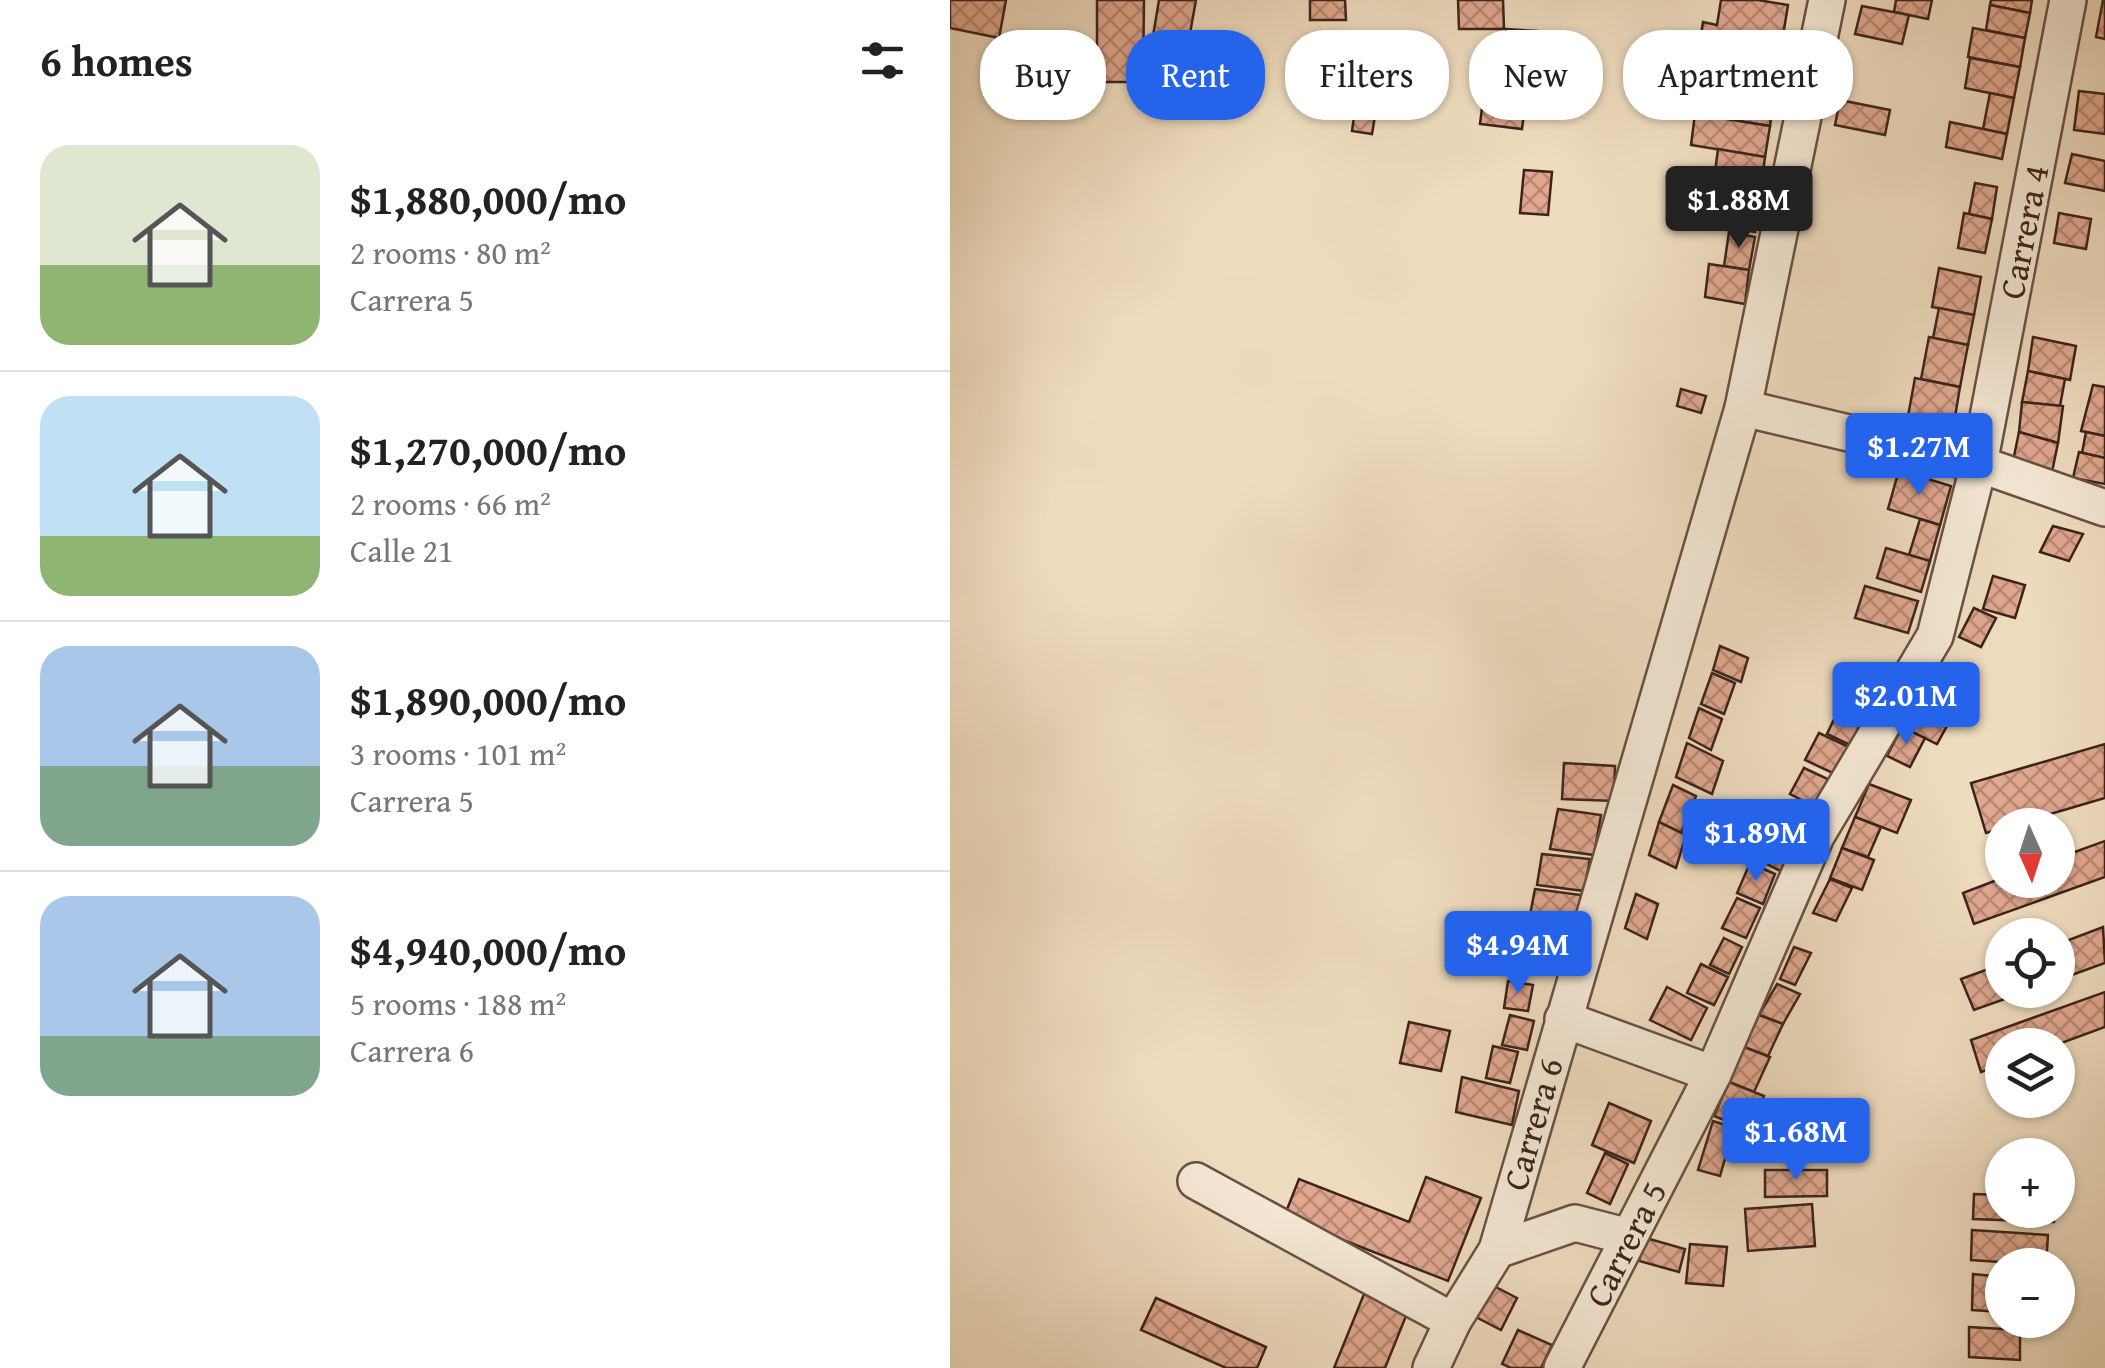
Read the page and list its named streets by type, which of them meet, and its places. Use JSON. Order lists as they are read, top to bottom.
{
  "streets": {
    "street": ["Carrera 4", "Carrera 6", "Carrera 5"]
  },
  "crossings": [
    ["Carrera 4", "Carrera 5"]
  ],
  "north": "bottom",
  "page": {
    "heading": "6 homes",
    "chip": [
      "Buy",
      "Rent",
      "Filters",
      "New",
      "Apartment"
    ],
    "list": [
      {
        "name": "$1,880,000/mo",
        "note": "2 rooms · 80 m² · Carrera 5"
      },
      {
        "name": "$1,270,000/mo",
        "note": "2 rooms · 66 m² · Calle 21"
      },
      {
        "name": "$1,890,000/mo",
        "note": "3 rooms · 101 m² · Carrera 5"
      },
      {
        "name": "$4,940,000/mo",
        "note": "5 rooms · 188 m² · Carrera 6"
      }
    ],
    "price": [
      "$1.88M",
      "$1.27M",
      "$2.01M",
      "$1.89M",
      "$4.94M",
      "$1.68M"
    ],
    "map_buttons": ["+", "−"]
  }
}
